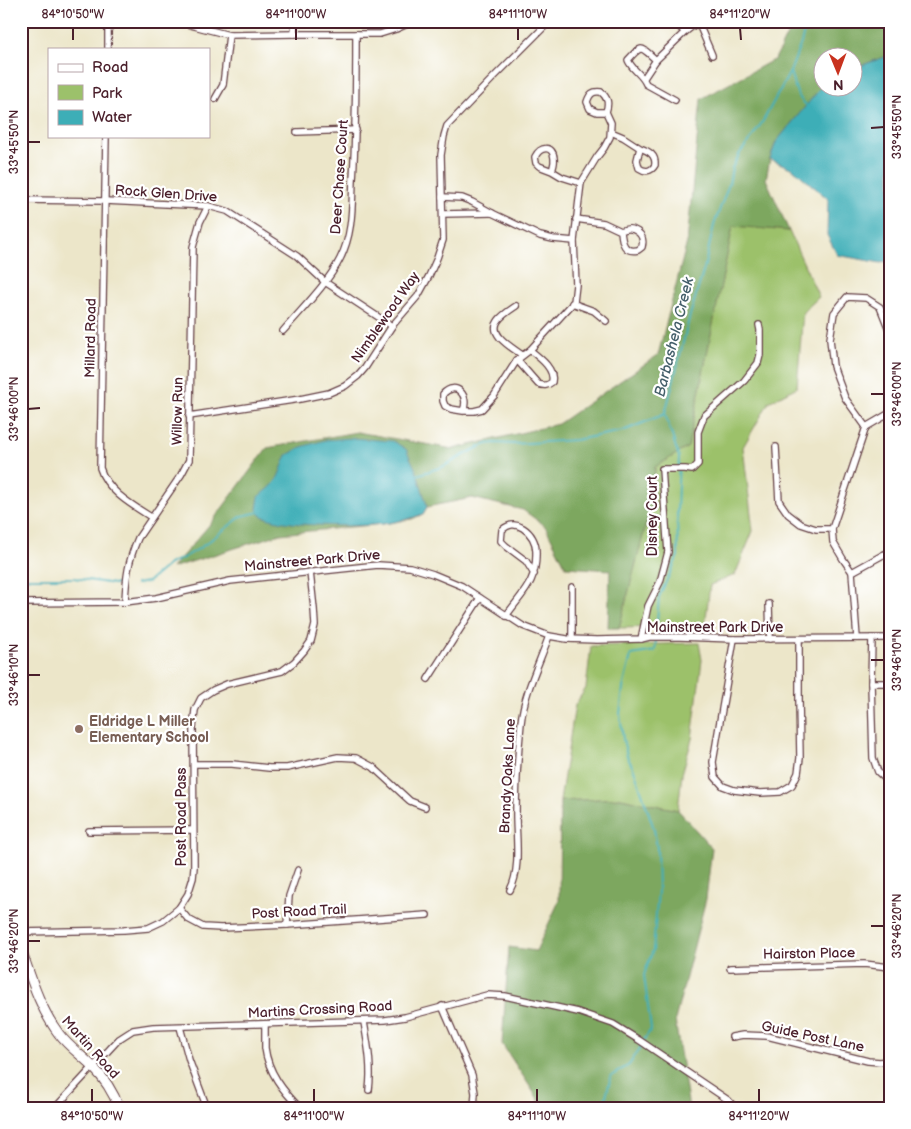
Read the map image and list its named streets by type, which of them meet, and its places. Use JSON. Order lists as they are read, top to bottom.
{
  "streets": {
    "street": [
      "Deer Chase Court",
      "Rock Glen Drive",
      "Nimblewood Way",
      "Millard Road",
      "Willow Run",
      "Disney Court",
      "Mainstreet Park Drive",
      "Brandy Oaks Lane",
      "Post Road Pass",
      "Post Road Trail",
      "Hairston Place",
      "Martins Crossing Road",
      "Guide Post Lane",
      "Martin Road"
    ]
  },
  "crossings": [
    ["Deer Chase Court", "Rock Glen Drive"],
    ["Rock Glen Drive", "Nimblewood Way"],
    ["Rock Glen Drive", "Millard Road"],
    ["Rock Glen Drive", "Willow Run"],
    ["Nimblewood Way", "Willow Run"],
    ["Millard Road", "Willow Run"],
    ["Willow Run", "Mainstreet Park Drive"],
    ["Disney Court", "Mainstreet Park Drive"],
    ["Mainstreet Park Drive", "Brandy Oaks Lane"],
    ["Mainstreet Park Drive", "Post Road Pass"],
    ["Post Road Pass", "Post Road Trail"],
    ["Martins Crossing Road", "Martin Road"]
  ],
  "water": ["Barbashela Creek"],
  "places": ["Eldridge L Miller Elementary School"],
  "legend": ["Road", "Park", "Water"],
  "north": "bottom",
  "coordinates": [
    "84°10'50\"W",
    "84°11'00\"W",
    "84°11'10\"W",
    "84°11'20\"W",
    "33°45'50\"N",
    "33°46'00\"N",
    "33°46'10\"N",
    "33°46'20\"N"
  ]
}
